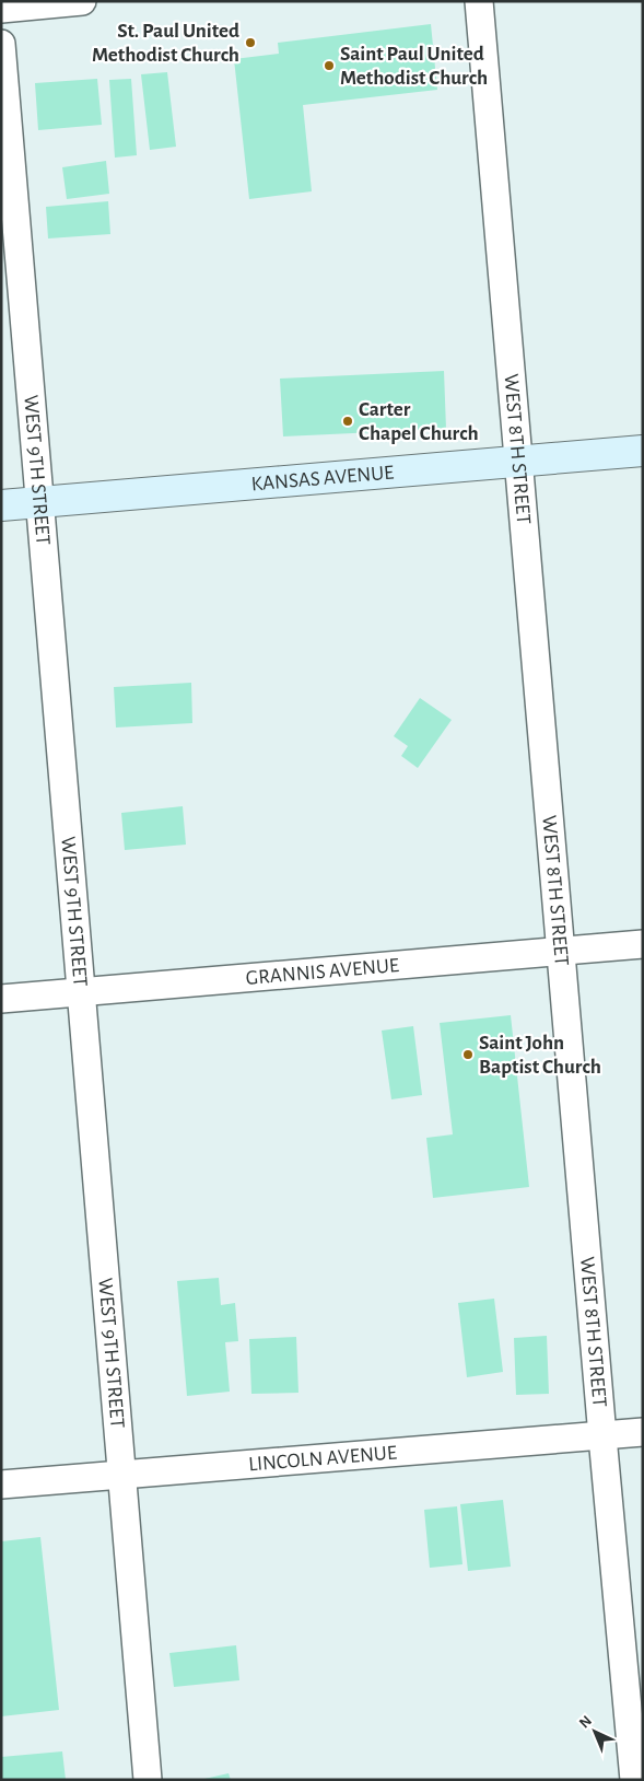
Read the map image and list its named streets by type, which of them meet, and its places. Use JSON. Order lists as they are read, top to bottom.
{
  "streets": {
    "street": [
      "WEST 8TH STREET",
      "WEST 9TH STREET",
      "KANSAS AVENUE",
      "GRANNIS AVENUE",
      "LINCOLN AVENUE"
    ]
  },
  "crossings": [
    ["WEST 8TH STREET", "KANSAS AVENUE"],
    ["WEST 8TH STREET", "GRANNIS AVENUE"],
    ["WEST 8TH STREET", "LINCOLN AVENUE"],
    ["WEST 9TH STREET", "KANSAS AVENUE"],
    ["WEST 9TH STREET", "GRANNIS AVENUE"],
    ["WEST 9TH STREET", "LINCOLN AVENUE"]
  ],
  "places": [
    "St. Paul United Methodist Church",
    "Saint Paul United Methodist Church",
    "Carter Chapel Church",
    "Saint John Baptist Church"
  ],
  "north": "top left"
}
